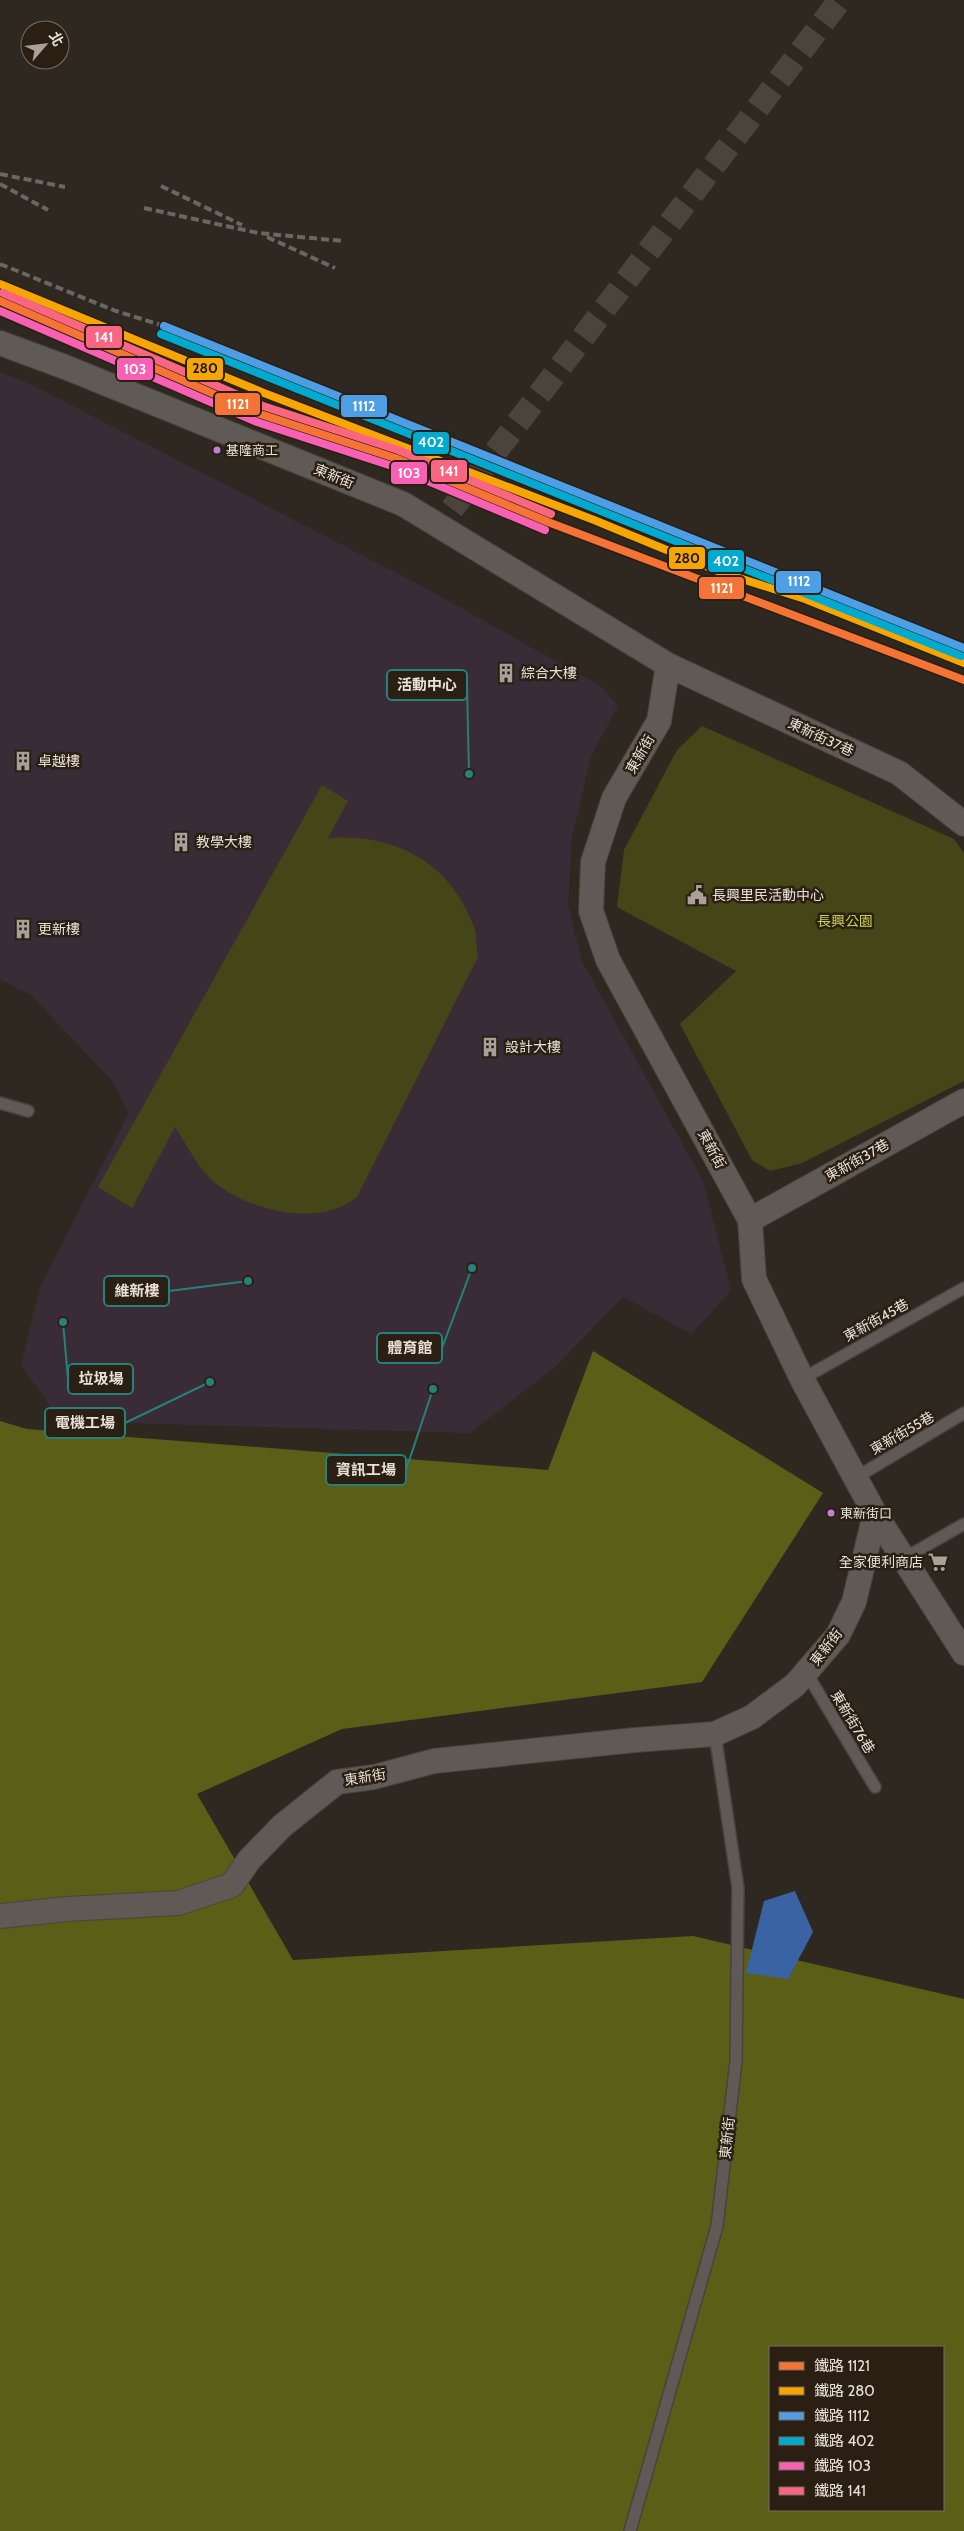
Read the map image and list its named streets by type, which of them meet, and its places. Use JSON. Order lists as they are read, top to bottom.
{
  "streets": {
    "street": ["東新街", "東新街37巷"],
    "lane": ["東新街45巷", "東新街55巷", "東新街76巷"]
  },
  "crossings": [
    ["東新街", "東新街37巷"],
    ["東新街", "東新街45巷"],
    ["東新街", "東新街55巷"],
    ["東新街", "東新街76巷"]
  ],
  "parks": ["長興公園"],
  "places": {
    "other": [
      "基隆商工",
      "活動中心",
      "體育館",
      "維新樓",
      "垃圾場",
      "電機工場",
      "資訊工場",
      "東新街口"
    ],
    "building": [
      "綜合大樓",
      "卓越樓",
      "教學大樓",
      "更新樓",
      "設計大樓"
    ],
    "public building": ["長興里民活動中心"],
    "supermarket": ["全家便利商店"]
  },
  "lines": [
    "rail line 280",
    "rail line 141",
    "rail line 1121",
    "rail line 103",
    "rail line 1112",
    "rail line 402"
  ],
  "legend": [
    "鐵路 1121",
    "鐵路 280",
    "鐵路 1112",
    "鐵路 402",
    "鐵路 103",
    "鐵路 141"
  ],
  "north": "top right"
}
